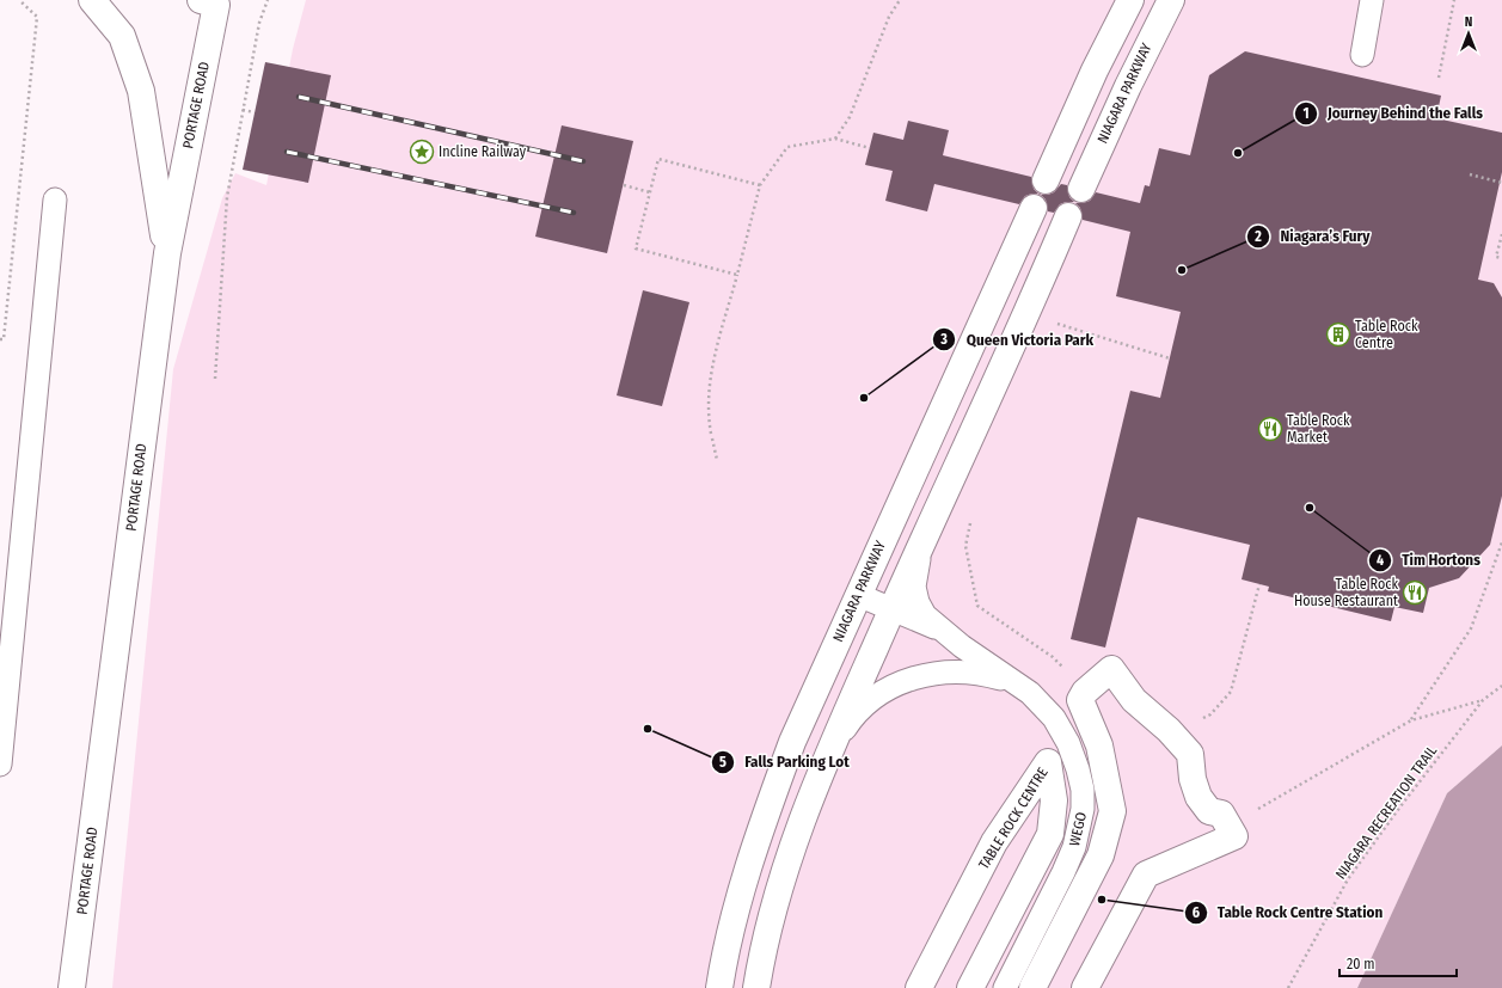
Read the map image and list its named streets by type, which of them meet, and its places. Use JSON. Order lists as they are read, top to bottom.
{
  "streets": {
    "main road": ["NIAGARA PARKWAY", "PORTAGE ROAD", "TABLE ROCK CENTRE"],
    "lane": ["WEGO"],
    "path": ["NIAGARA RECREATION TRAIL"]
  },
  "places": {
    "place": ["Incline Railway"],
    "other": [
      "Journey Behind the Falls",
      "Niagara’s Fury",
      "Queen Victoria Park",
      "Tim Hortons",
      "Falls Parking Lot",
      "Table Rock Centre Station"
    ],
    "building": ["Table Rock Centre"],
    "restaurant": ["Table Rock Market", "Table Rock House Restaurant"]
  },
  "scale_bar": "20 m",
  "north": "top"
}
